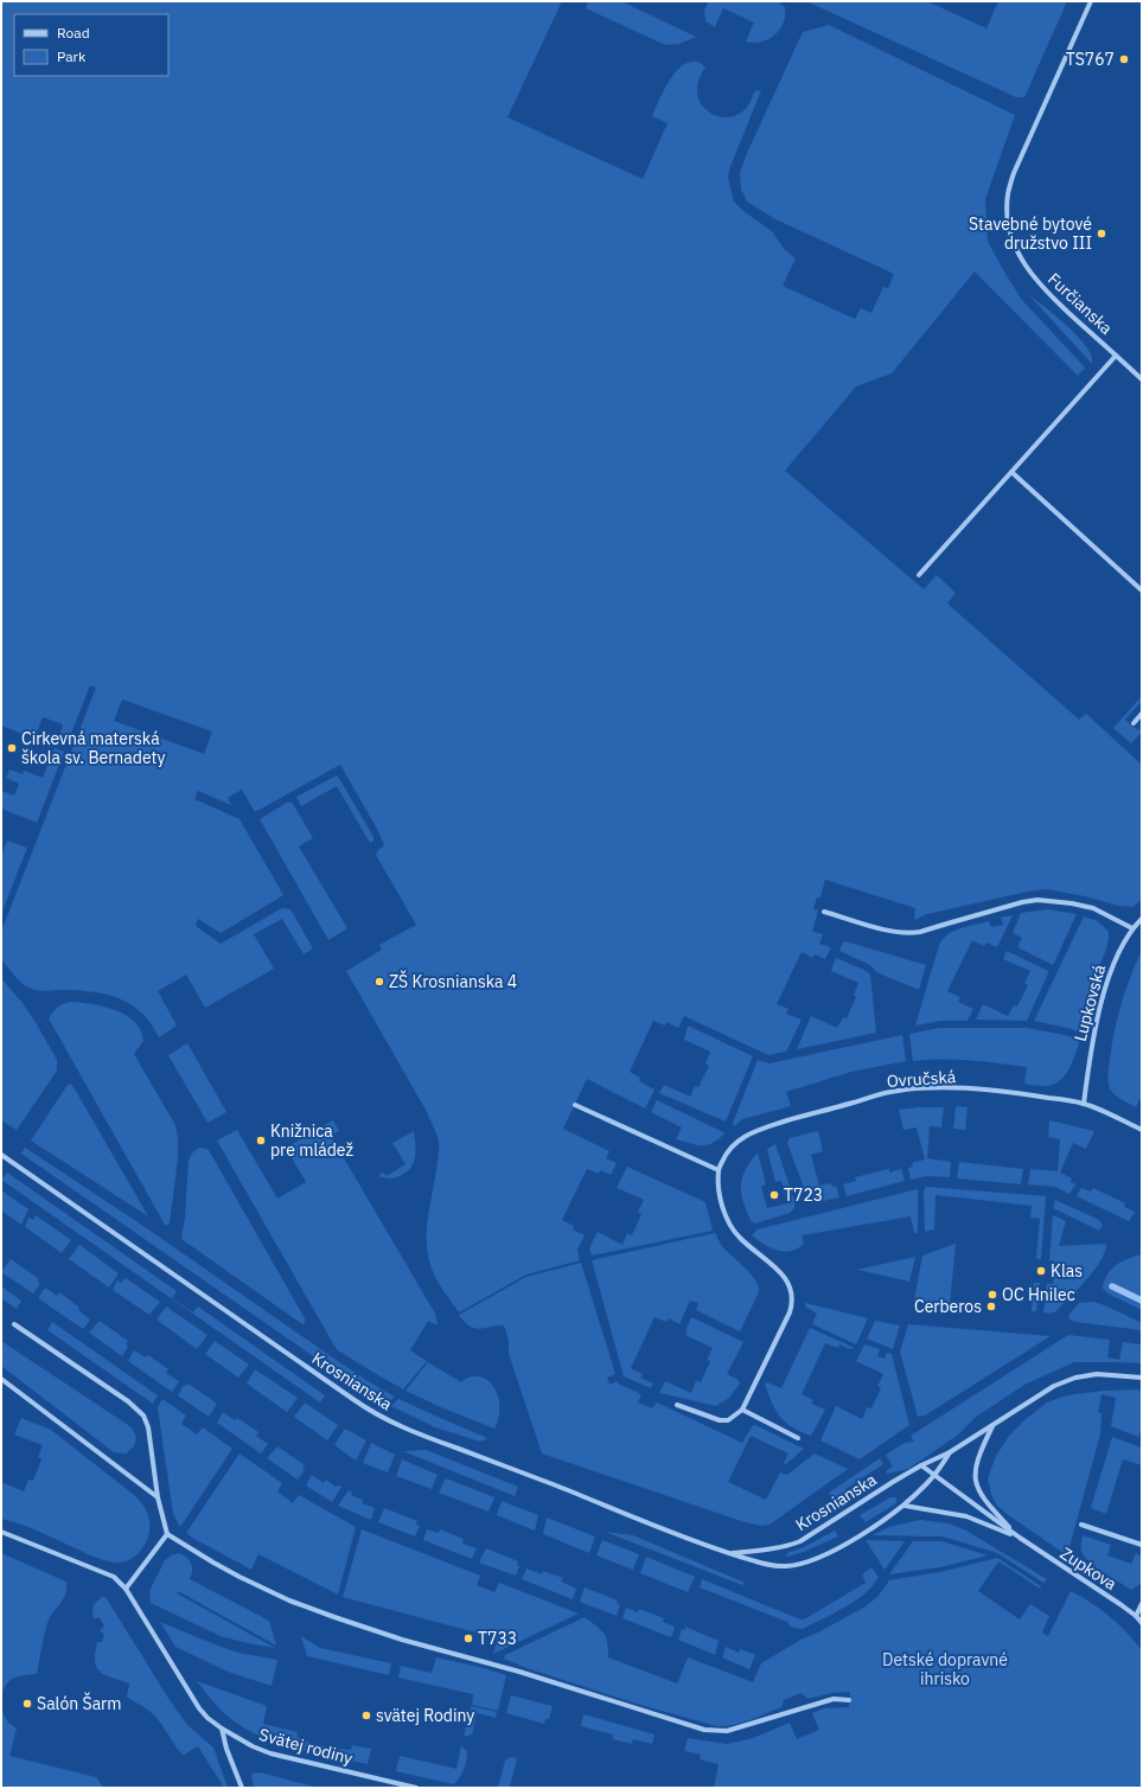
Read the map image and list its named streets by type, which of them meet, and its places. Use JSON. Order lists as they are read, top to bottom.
{
  "streets": {
    "street": [
      "Furčianska",
      "Lupkovská",
      "Ovručská",
      "Krosnianska",
      "Zupkova",
      "Svätej rodiny"
    ]
  },
  "crossings": [
    ["Lupkovská", "Ovručská"]
  ],
  "parks": ["Detské dopravné ihrisko"],
  "places": [
    "TS767",
    "Stavebné bytové družstvo III",
    "Cirkevná materská škola sv. Bernadety",
    "ZŠ Krosnianska 4",
    "Knižnica pre mládež",
    "T723",
    "Klas",
    "OC Hnilec",
    "Cerberos",
    "T733",
    "Salón Šarm",
    "svätej Rodiny"
  ],
  "legend": ["Road", "Park"]
}
